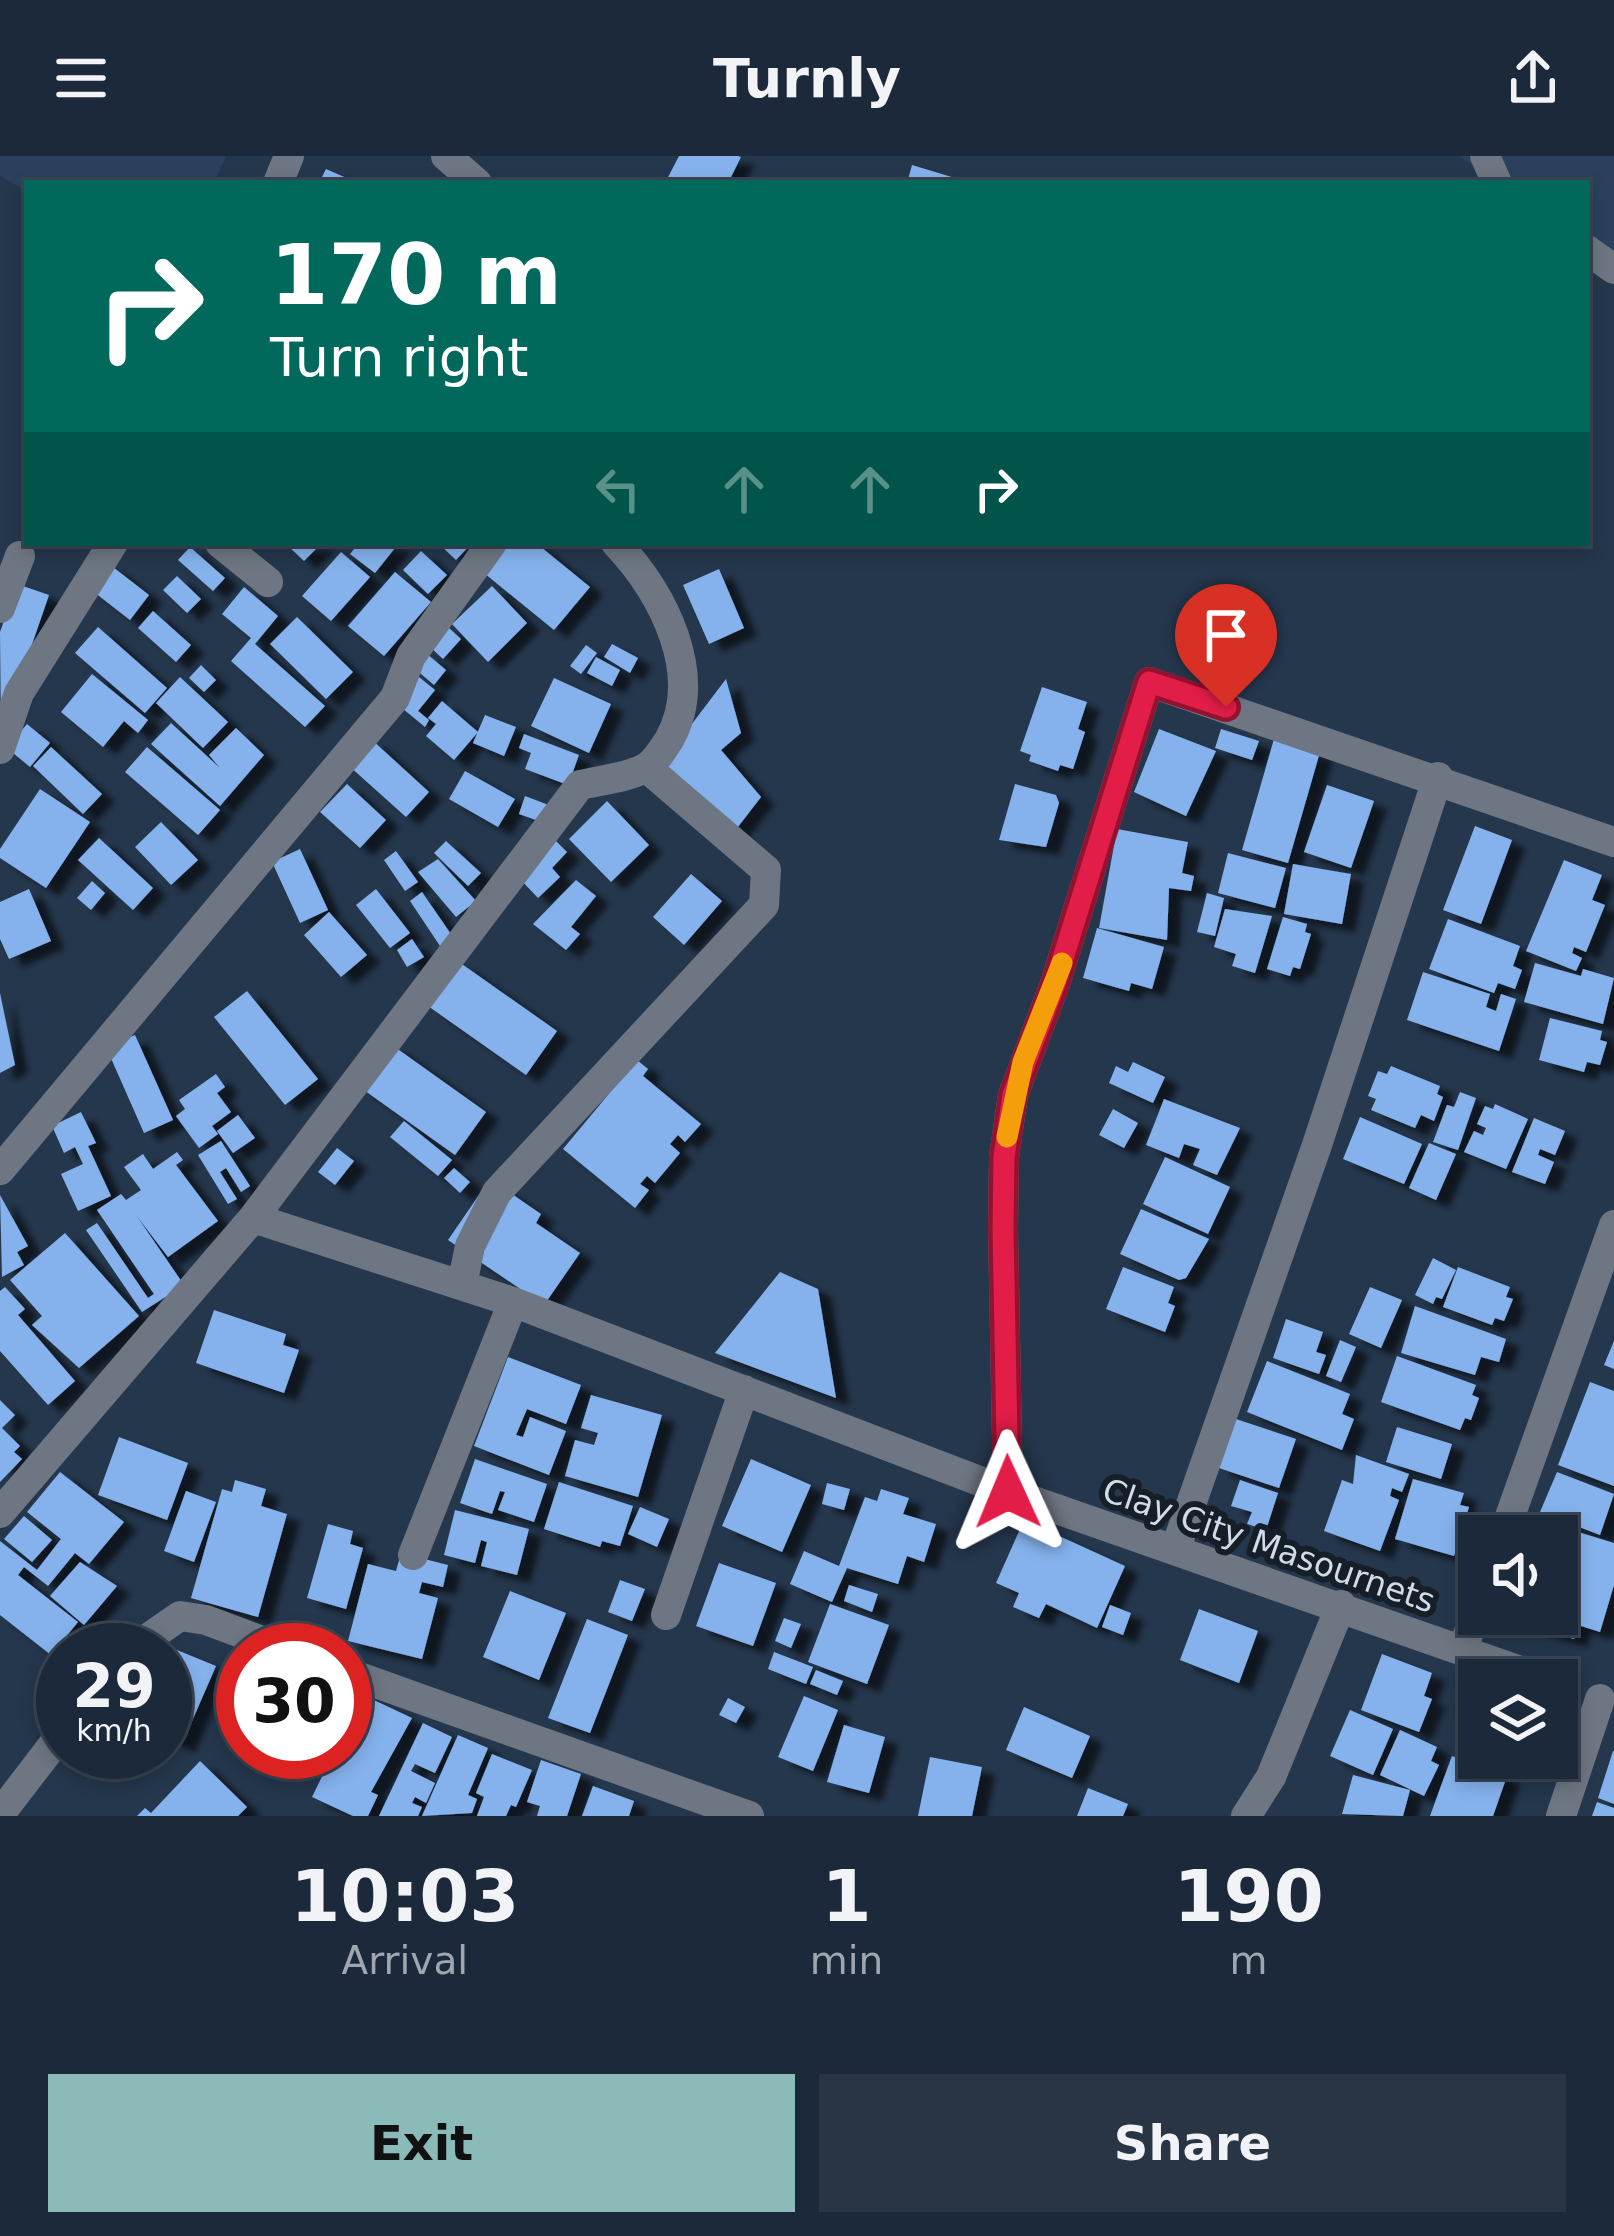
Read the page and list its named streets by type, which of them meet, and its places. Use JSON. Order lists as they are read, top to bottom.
{
  "streets": {
    "street": ["Clay City Masournets"]
  },
  "page": {
    "header": "Turnly",
    "turn": ["170 m", "Turn right"],
    "speed": "29 km/h",
    "limit": "30",
    "eta": [
      "10:03",
      "Arrival",
      "1",
      "min",
      "190",
      "m"
    ],
    "buttons": ["Exit", "Share"]
  }
}
